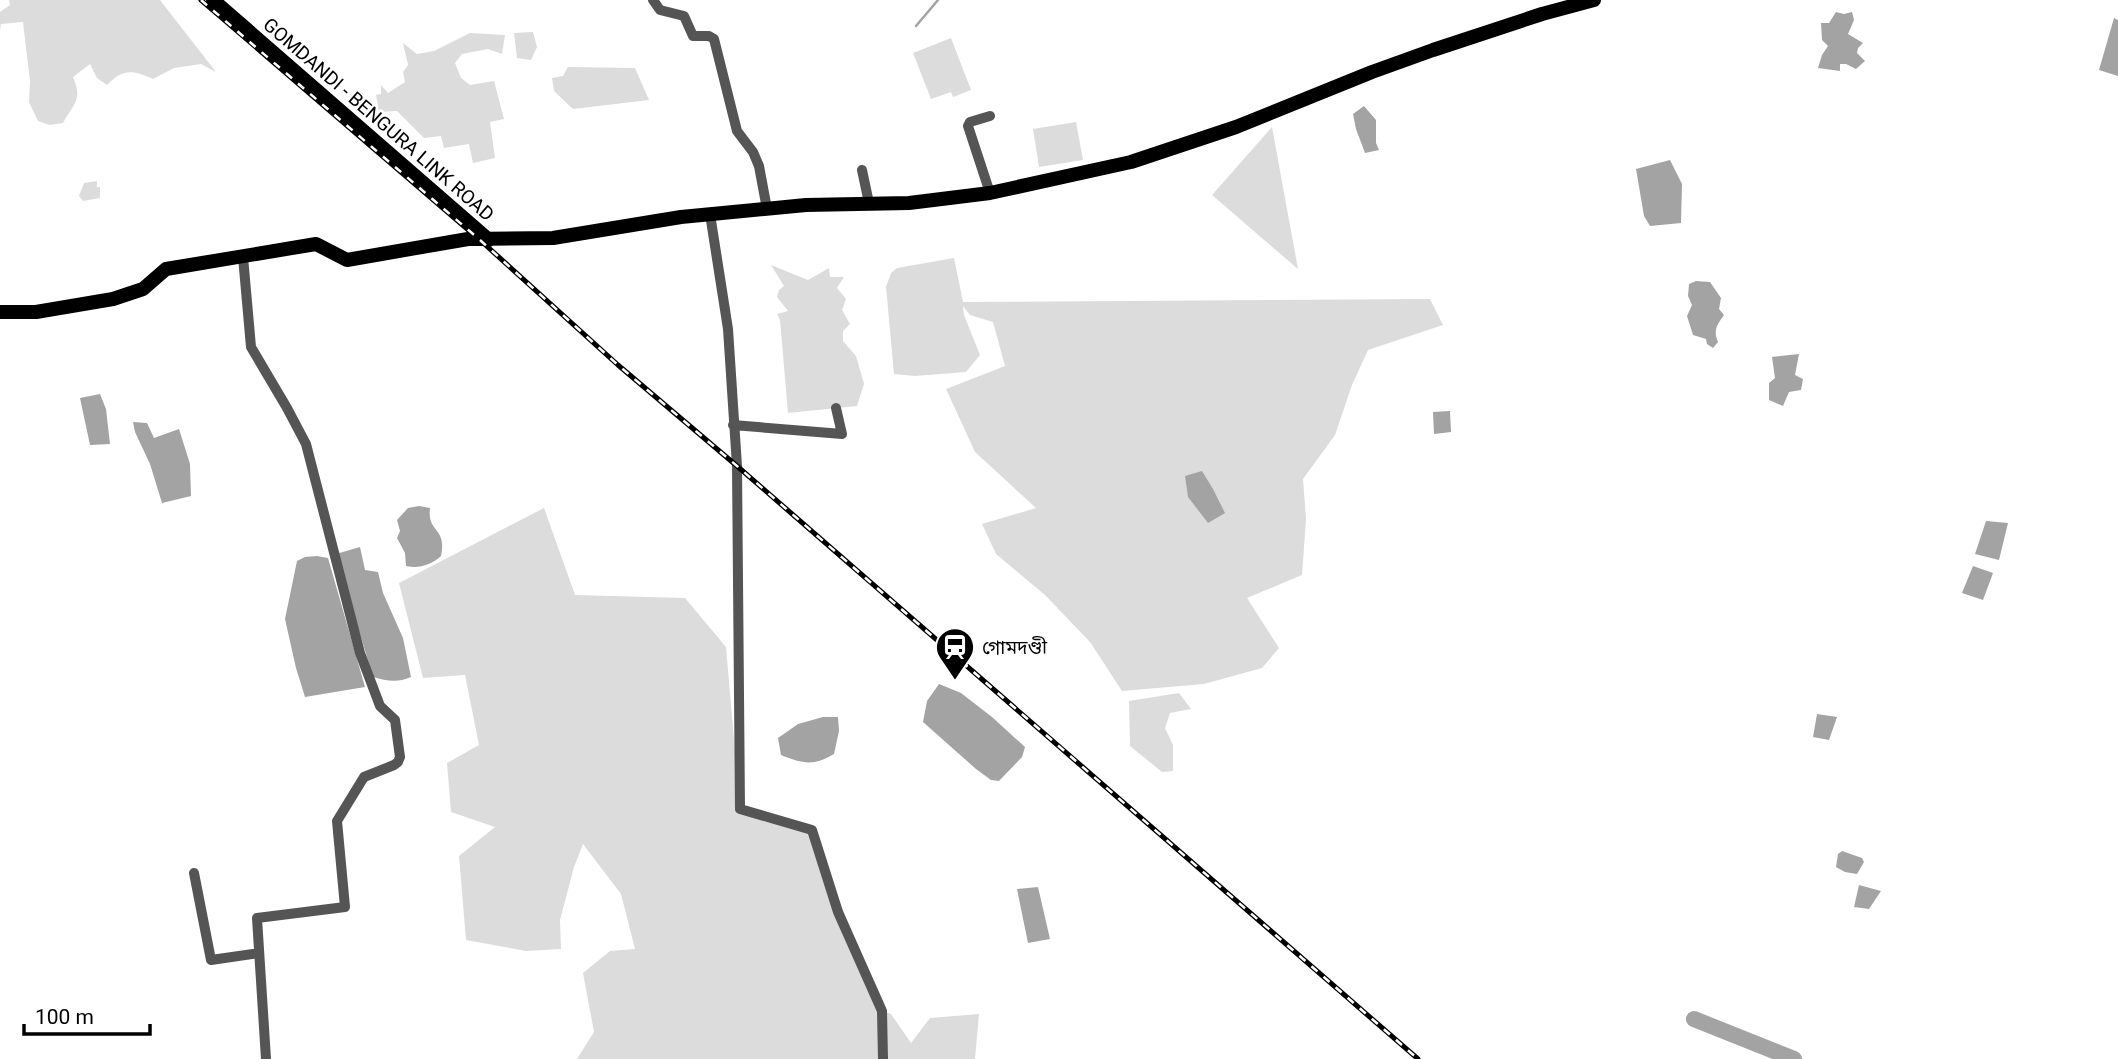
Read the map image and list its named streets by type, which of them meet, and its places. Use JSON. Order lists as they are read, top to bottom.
{
  "streets": {
    "main road": ["GOMDANDI - BENGURA LINK ROAD"]
  },
  "places": {
    "station": ["গোমদণ্ডী"]
  },
  "scale_bar": "100 m"
}
